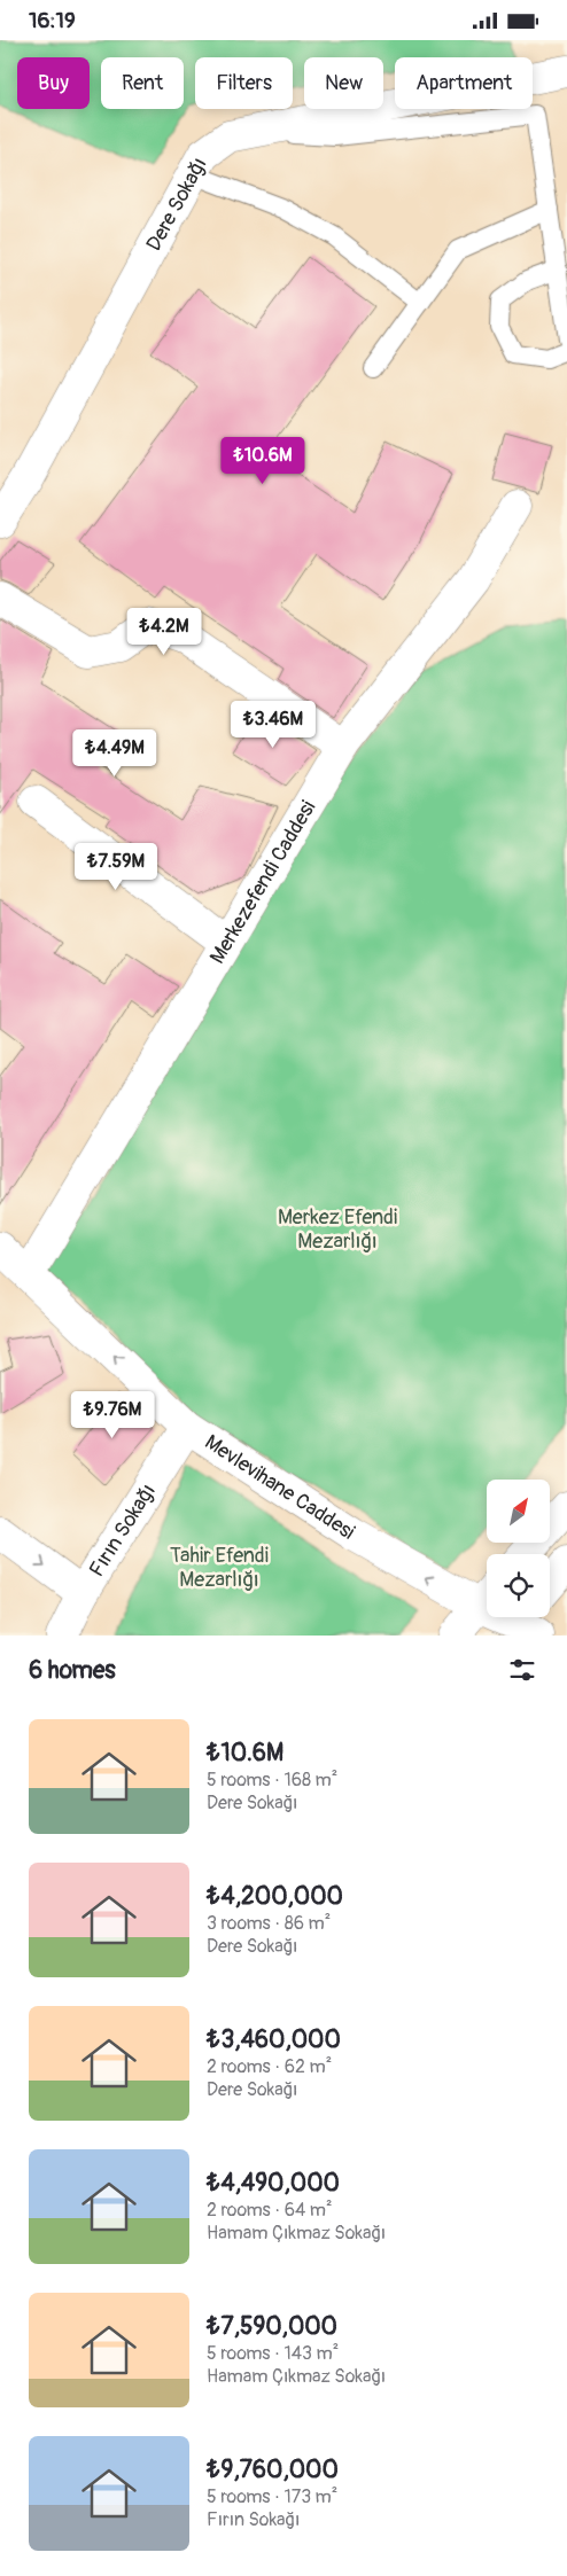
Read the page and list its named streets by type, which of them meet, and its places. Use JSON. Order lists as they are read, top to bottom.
{
  "streets": {
    "street": [
      "Dere Sokağı",
      "Merkezefendi Caddesi",
      "Mevlevihane Caddesi",
      "Fırın Sokağı"
    ]
  },
  "crossings": [
    ["Merkezefendi Caddesi", "Mevlevihane Caddesi"],
    ["Mevlevihane Caddesi", "Fırın Sokağı"]
  ],
  "one_way": ["Mevlevihane Caddesi"],
  "parks": ["Merkez Efendi Mezarlığı", "Tahir Efendi Mezarlığı"],
  "north": "top right",
  "page": {
    "status": "16:19",
    "chip": [
      "Buy",
      "Rent",
      "Filters",
      "New",
      "Apartment"
    ],
    "price": [
      "₺10.6M",
      "₺4.2M",
      "₺3.46M",
      "₺4.49M",
      "₺7.59M",
      "₺9.76M"
    ],
    "heading": "6 homes",
    "list": [
      {
        "name": "₺10.6M",
        "note": "5 rooms · 168 m² · Dere Sokağı"
      },
      {
        "name": "₺4,200,000",
        "note": "3 rooms · 86 m² · Dere Sokağı"
      },
      {
        "name": "₺3,460,000",
        "note": "2 rooms · 62 m² · Dere Sokağı"
      },
      {
        "name": "₺4,490,000",
        "note": "2 rooms · 64 m² · Hamam Çıkmaz Sokağı"
      },
      {
        "name": "₺7,590,000",
        "note": "5 rooms · 143 m² · Hamam Çıkmaz Sokağı"
      },
      {
        "name": "₺9,760,000",
        "note": "5 rooms · 173 m² · Fırın Sokağı"
      }
    ]
  }
}
